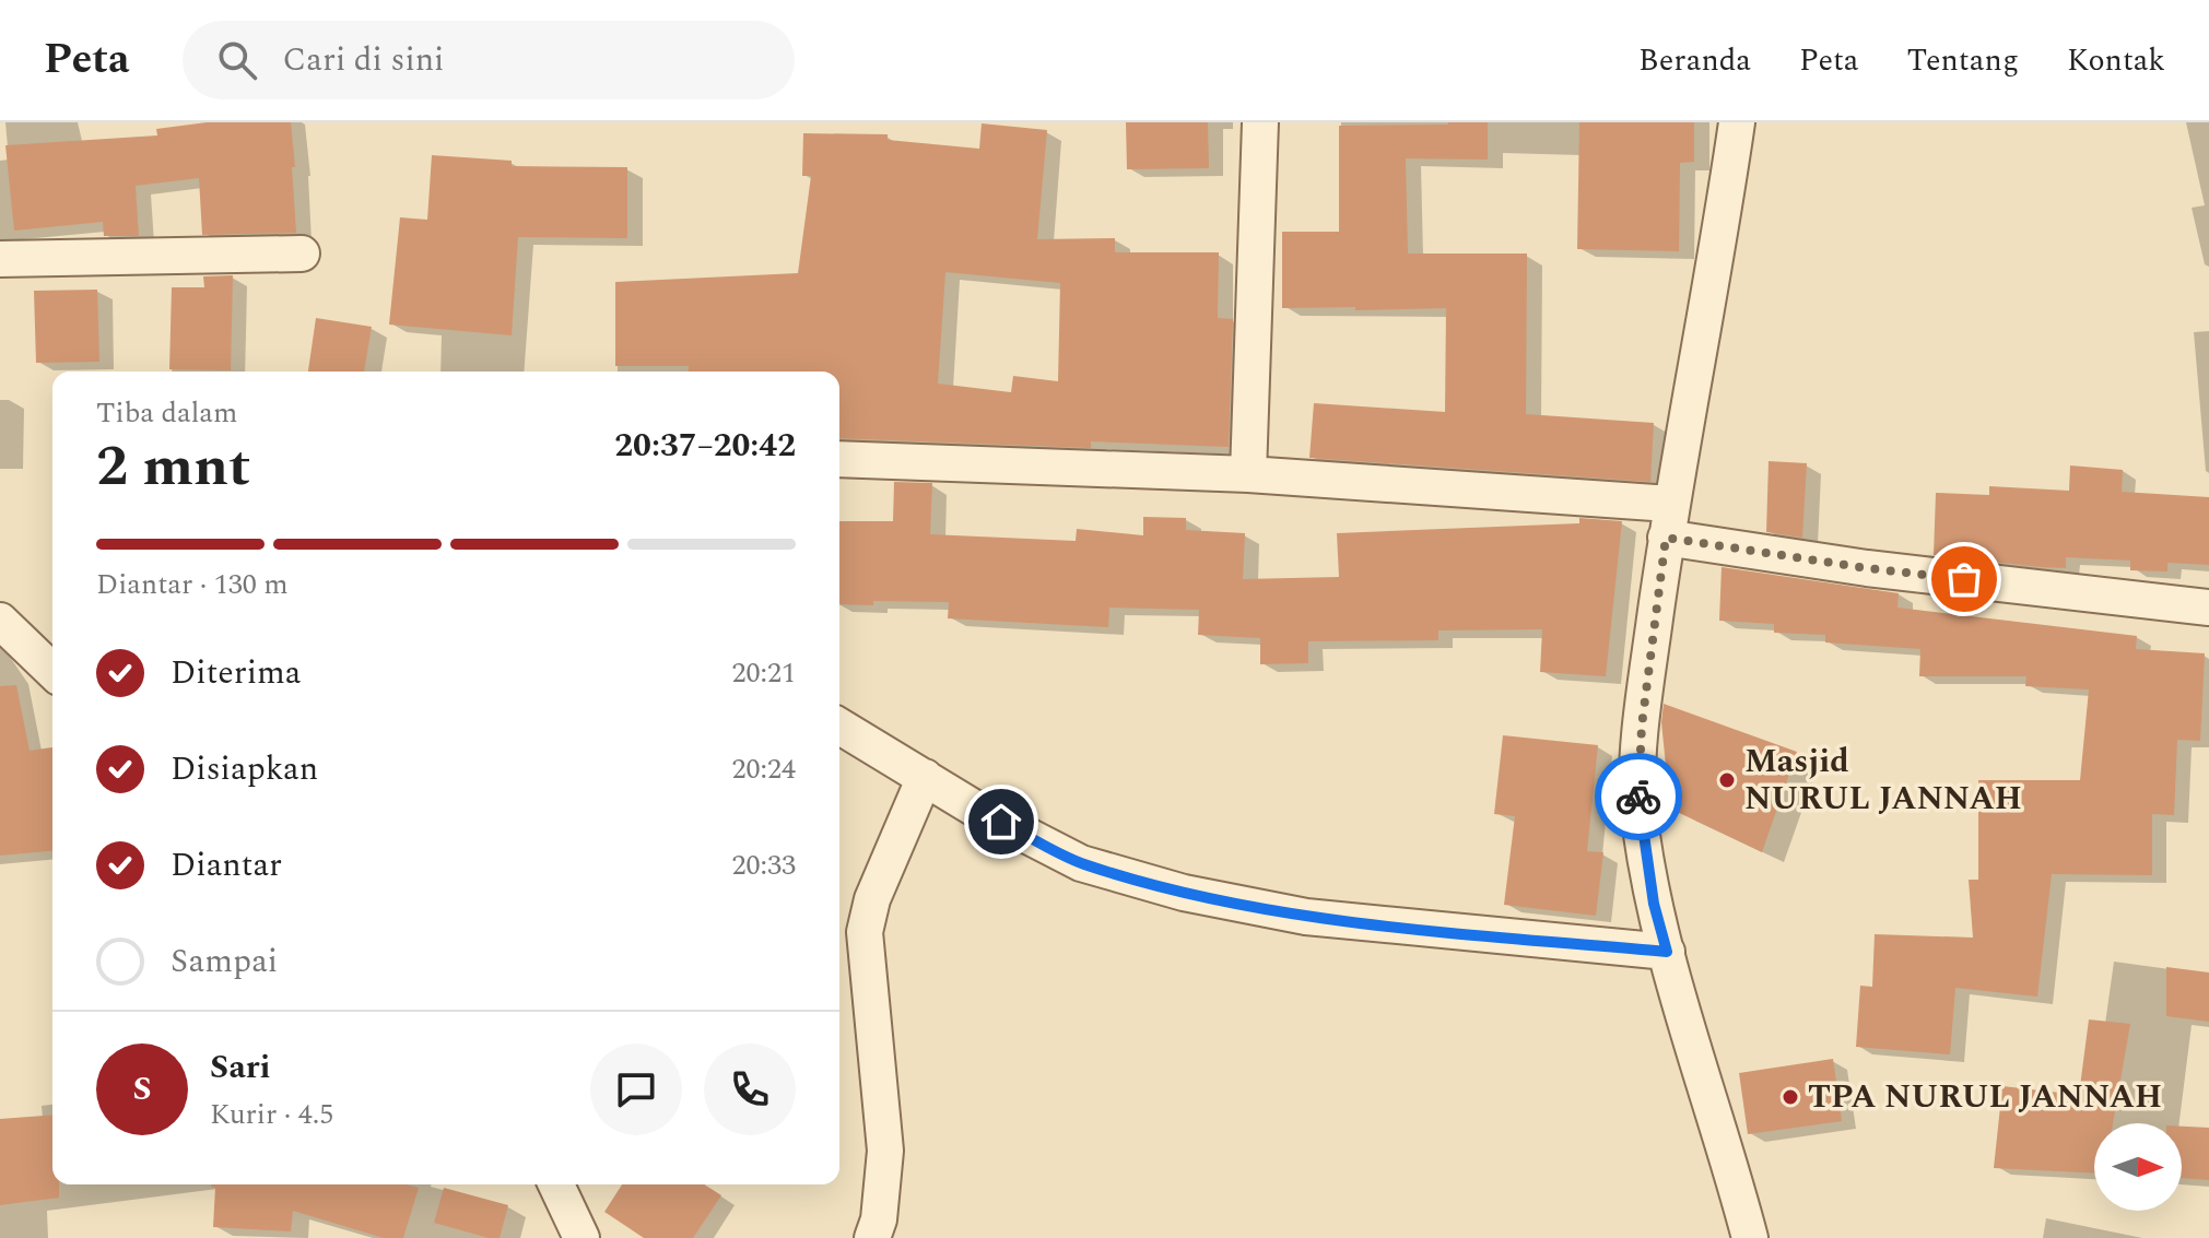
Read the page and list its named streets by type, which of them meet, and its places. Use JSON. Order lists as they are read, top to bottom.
{
  "places": ["Masjid NURUL JANNAH", "TPA NURUL JANNAH"],
  "north": "right",
  "page": {
    "header": "Peta",
    "search": "Cari di sini",
    "nav": [
      "Beranda",
      "Peta",
      "Tentang",
      "Kontak"
    ],
    "heading": ["2 mnt", "Tiba dalam", "20:37–20:42"],
    "panel": ["Sari", "Kurir · 4.5"],
    "bar": "Diantar · 130 m",
    "list": [
      ["Diterima", "20:21"],
      ["Disiapkan", "20:24"],
      ["Diantar", "20:33"],
      "Sampai"
    ],
    "round": "S"
  }
}
